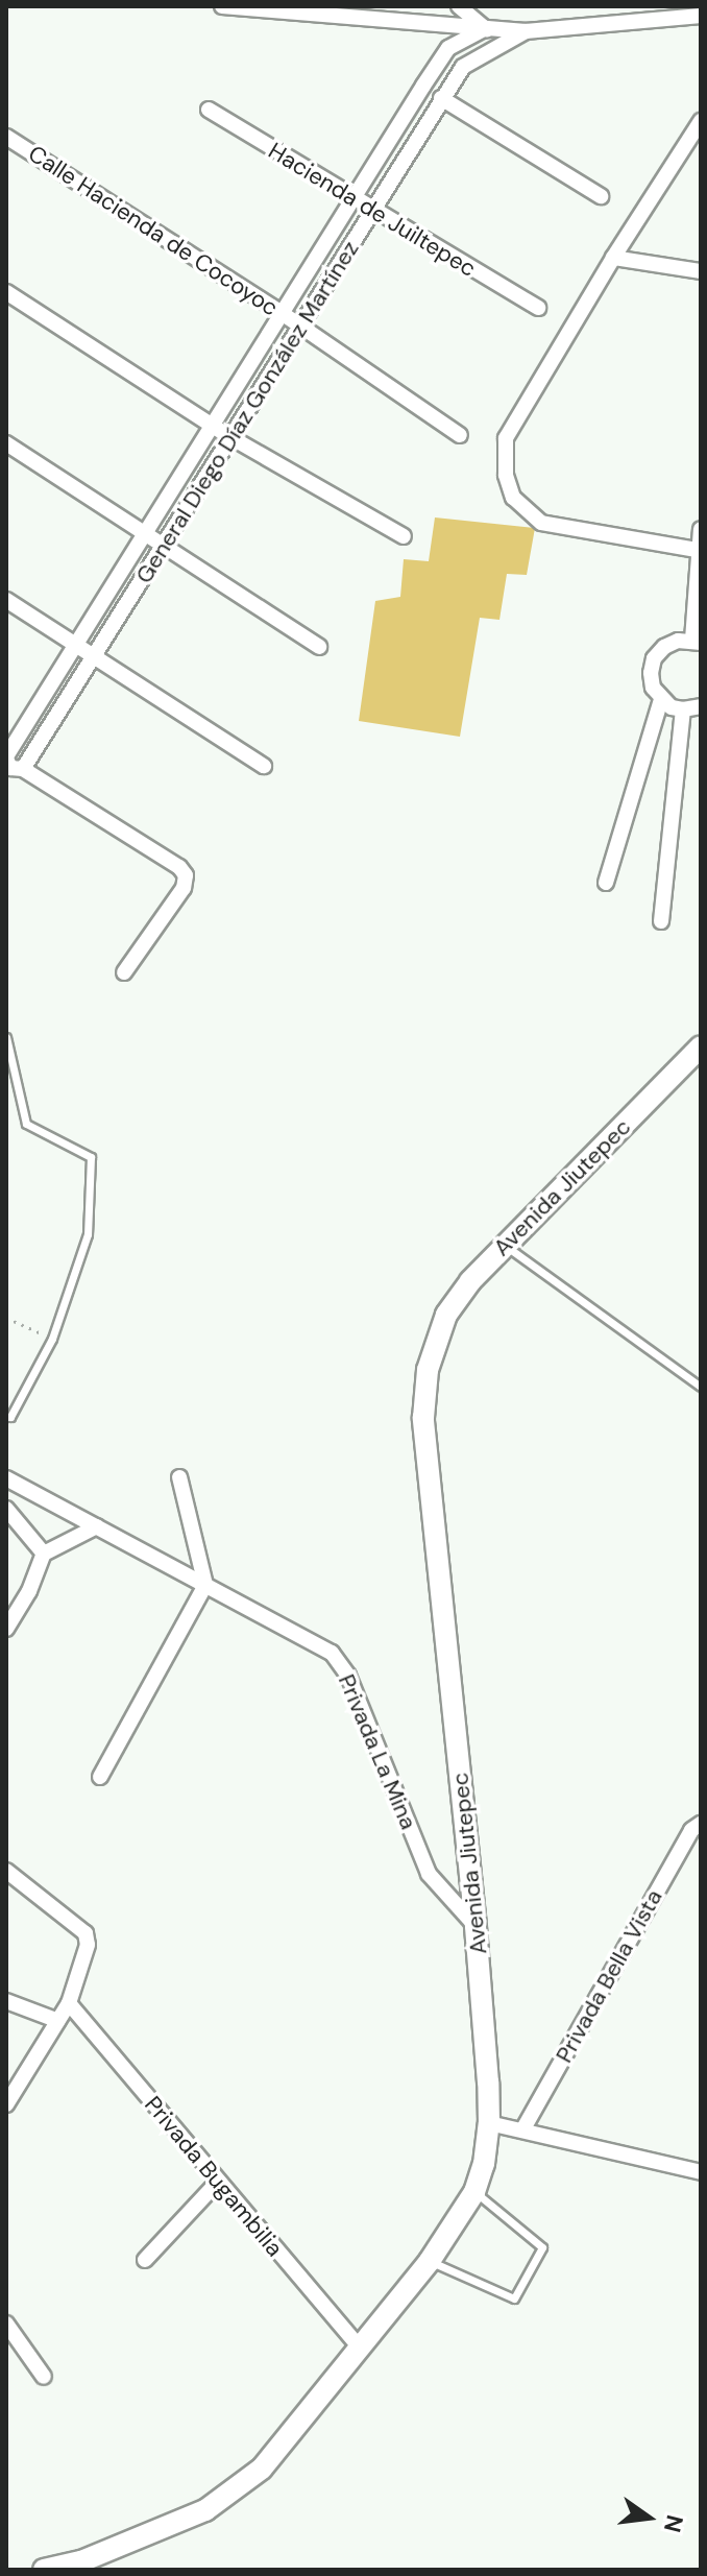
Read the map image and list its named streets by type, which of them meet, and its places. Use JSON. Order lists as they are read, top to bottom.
{
  "streets": {
    "main road": ["Avenida Jiutepec"],
    "street": [
      "Hacienda de Juiltepec",
      "Calle Hacienda de Cocoyoc",
      "General Diego Díaz González Martínez",
      "Privada La Mina",
      "Privada Bella Vista",
      "Privada Bugambilia"
    ]
  },
  "crossings": [
    ["Hacienda de Juiltepec", "General Diego Díaz González Martínez"],
    ["Calle Hacienda de Cocoyoc", "General Diego Díaz González Martínez"],
    ["Avenida Jiutepec", "Privada La Mina"],
    ["Avenida Jiutepec", "Privada Bugambilia"]
  ],
  "north": "right"
}
